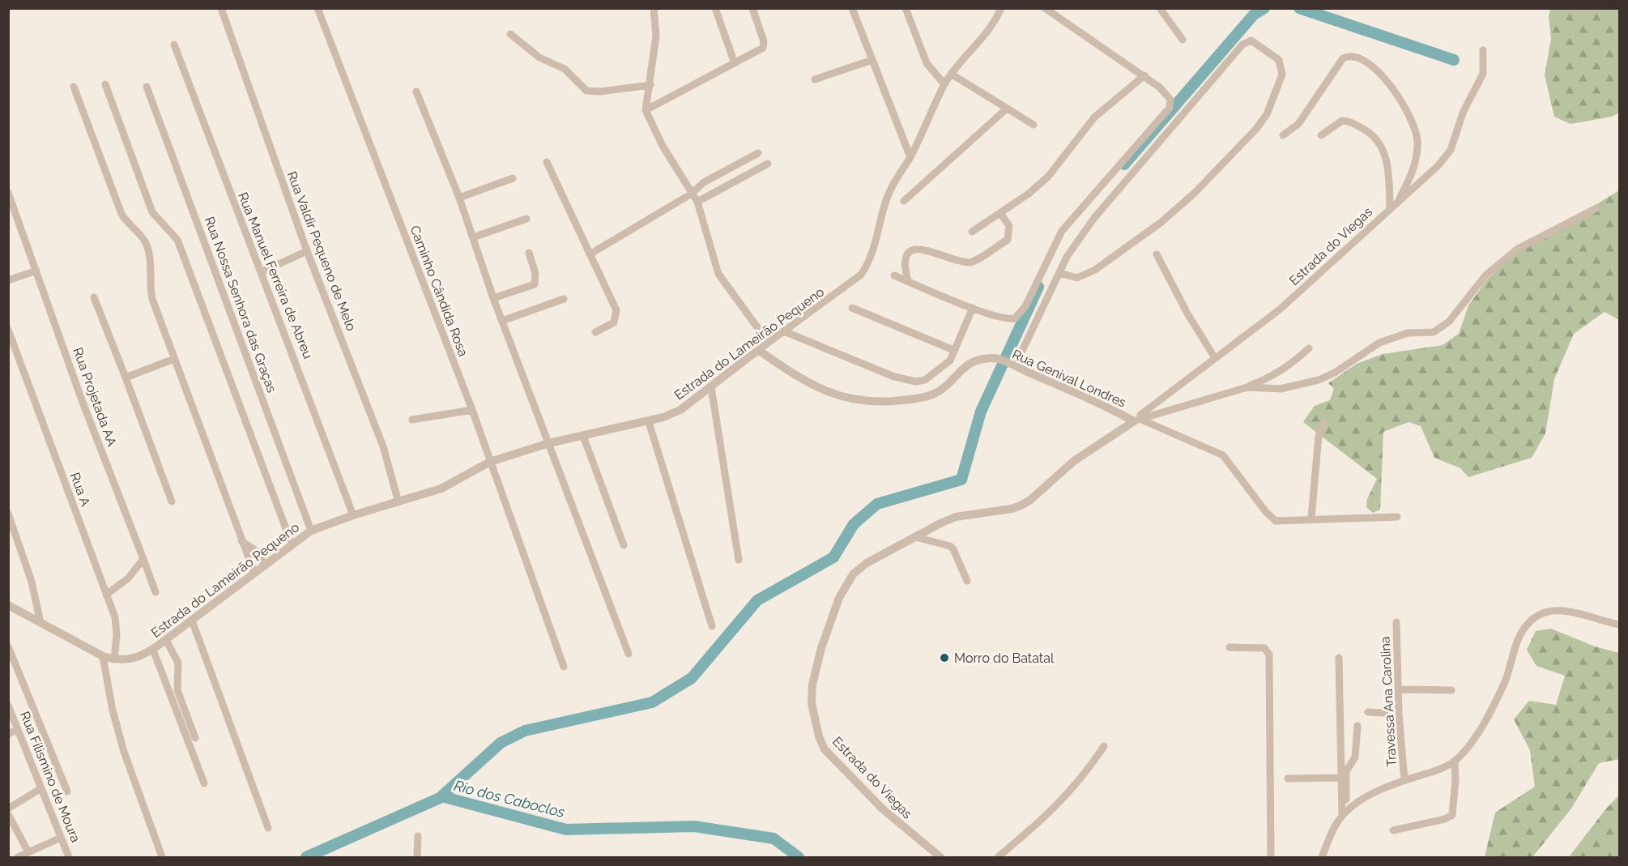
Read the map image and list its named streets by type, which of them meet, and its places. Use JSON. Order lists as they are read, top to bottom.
{
  "streets": {
    "street": [
      "Estrada do Viegas",
      "Rua Valdir Pequeno de Melo",
      "Rua Manuel Ferreira de Abreu",
      "Caminho Cândida Rosa",
      "Rua Nossa Senhora das Graças",
      "Estrada do Lameirão Pequeno",
      "Rua Genival Londres",
      "Rua Projetada AA",
      "Rua A",
      "Travessa Ana Carolina",
      "Rua Filismino de Moura"
    ]
  },
  "crossings": [
    ["Estrada do Viegas", "Rua Genival Londres"],
    ["Rua Valdir Pequeno de Melo", "Estrada do Lameirão Pequeno"],
    ["Rua Manuel Ferreira de Abreu", "Estrada do Lameirão Pequeno"],
    ["Caminho Cândida Rosa", "Estrada do Lameirão Pequeno"],
    ["Rua Nossa Senhora das Graças", "Estrada do Lameirão Pequeno"],
    ["Estrada do Lameirão Pequeno", "Rua Genival Londres"],
    ["Estrada do Lameirão Pequeno", "Rua A"]
  ],
  "water": ["Rio dos Caboclos"],
  "places": ["Morro do Batatal"]
}
